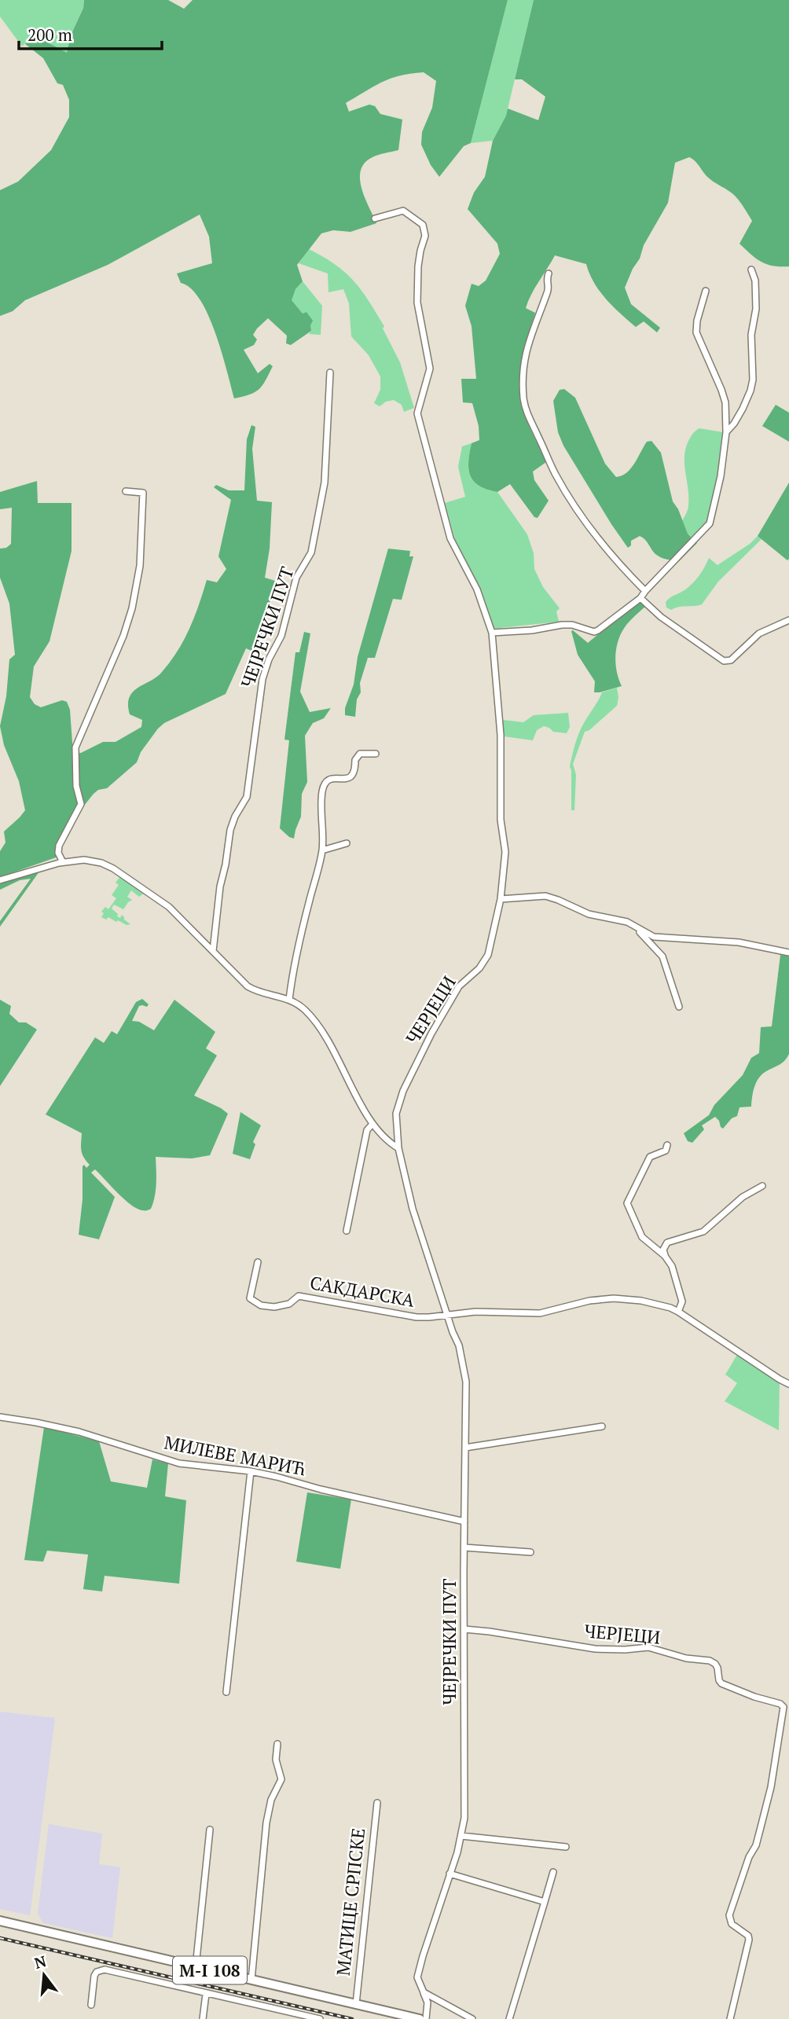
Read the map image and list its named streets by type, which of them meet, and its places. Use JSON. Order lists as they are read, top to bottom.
{
  "streets": {
    "main road": ["МАТИЦЕ СРПСКЕ", "M-I 108"],
    "street": [
      "ЧЕЈРЕЧКИ ПУТ",
      "ЧЕРЈЕЦИ",
      "САКДАРСКА",
      "МИЛЕВЕ МAРИЋ"
    ]
  },
  "crossings": [
    ["ЧЕЈРЕЧКИ ПУТ", "ЧЕРЈЕЦИ"],
    ["ЧЕЈРЕЧКИ ПУТ", "САКДАРСКА"],
    ["ЧЕЈРЕЧКИ ПУТ", "МИЛЕВЕ МAРИЋ"]
  ],
  "scale_bar": "200 m",
  "north": "top"
}
